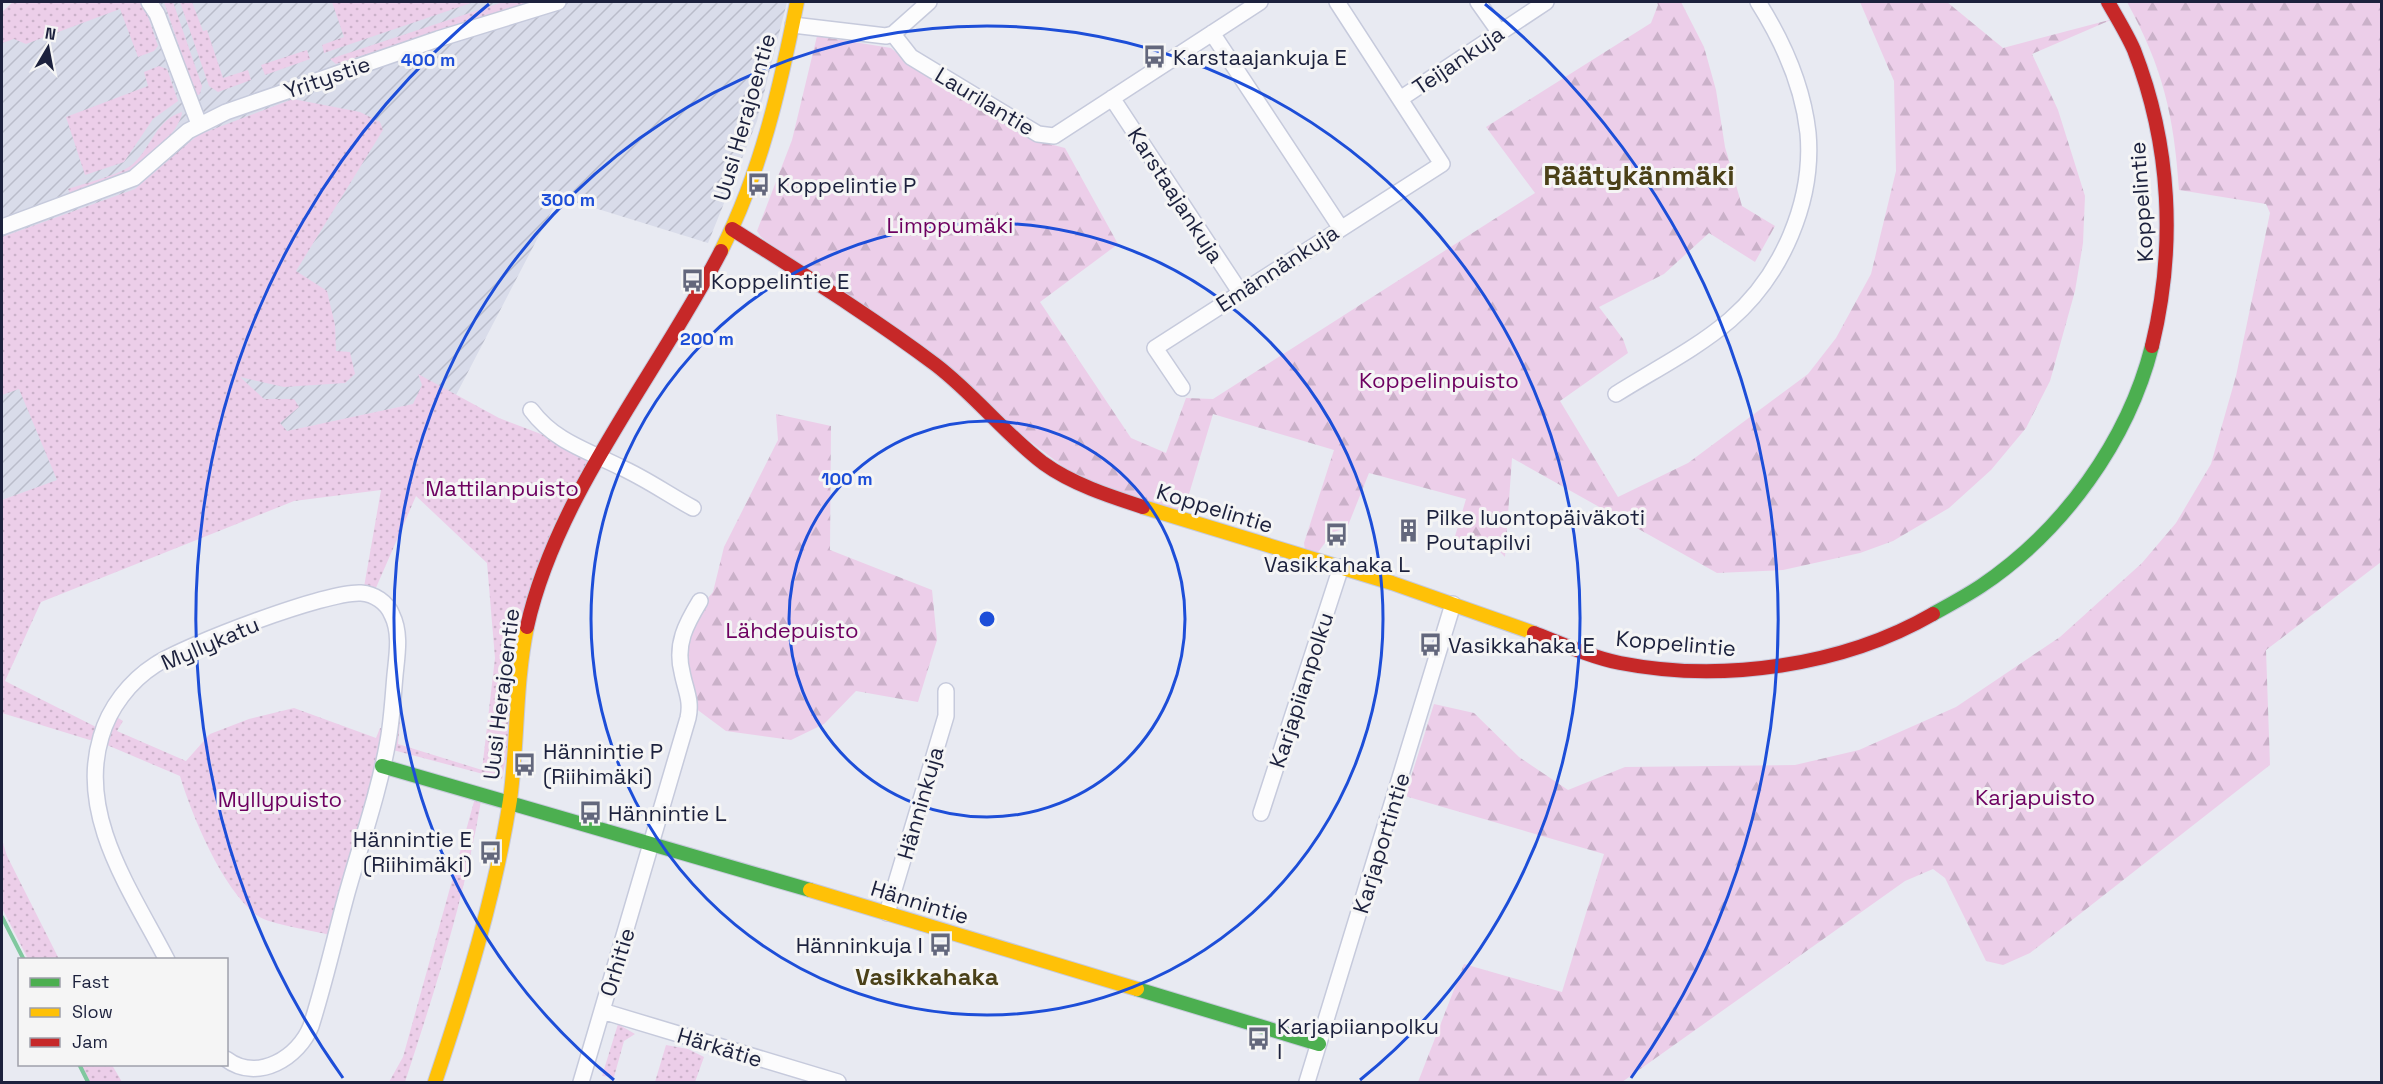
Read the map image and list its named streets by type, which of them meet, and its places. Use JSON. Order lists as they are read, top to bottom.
{
  "streets": {
    "street": [
      "Teijankuja",
      "Yritystie",
      "Laurilantie",
      "Uusi Herajoentie",
      "Karstaajankuja",
      "Koppelintie",
      "Emännänkuja",
      "Myllykatu",
      "Karjapiianpolku",
      "Hänninkuja",
      "Karjaportintie",
      "Hännintie",
      "Orhitie",
      "Härkätie"
    ]
  },
  "crossings": [
    ["Teijankuja", "Emännänkuja"],
    ["Laurilantie", "Karstaajankuja"],
    ["Uusi Herajoentie", "Koppelintie"],
    ["Uusi Herajoentie", "Hännintie"],
    ["Karstaajankuja", "Emännänkuja"],
    ["Koppelintie", "Karjapiianpolku"],
    ["Koppelintie", "Karjaportintie"],
    ["Hänninkuja", "Hännintie"],
    ["Karjaportintie", "Hännintie"],
    ["Hännintie", "Orhitie"],
    ["Orhitie", "Härkätie"]
  ],
  "districts": ["Räätykänmäki", "Vasikkahaka"],
  "parks": [
    "Limppumäki",
    "Koppelinpuisto",
    "Mattilanpuisto",
    "Lähdepuisto",
    "Karjapuisto",
    "Myllypuisto"
  ],
  "places": {
    "bus stop": [
      "Karstaajankuja E",
      "Koppelintie P",
      "Koppelintie E",
      "Vasikkahaka L",
      "Vasikkahaka E",
      "Hännintie P (Riihimäki)",
      "Hännintie L",
      "Hännintie E (Riihimäki)",
      "Hänninkuja I",
      "Karjapiianpolku I"
    ],
    "building": ["Pilke luontopäiväkoti Poutapilvi"]
  },
  "legend": ["Fast", "Slow", "Jam"],
  "north": "top",
  "rings": [
    "400 m",
    "300 m",
    "200 m",
    "100 m"
  ]
}
